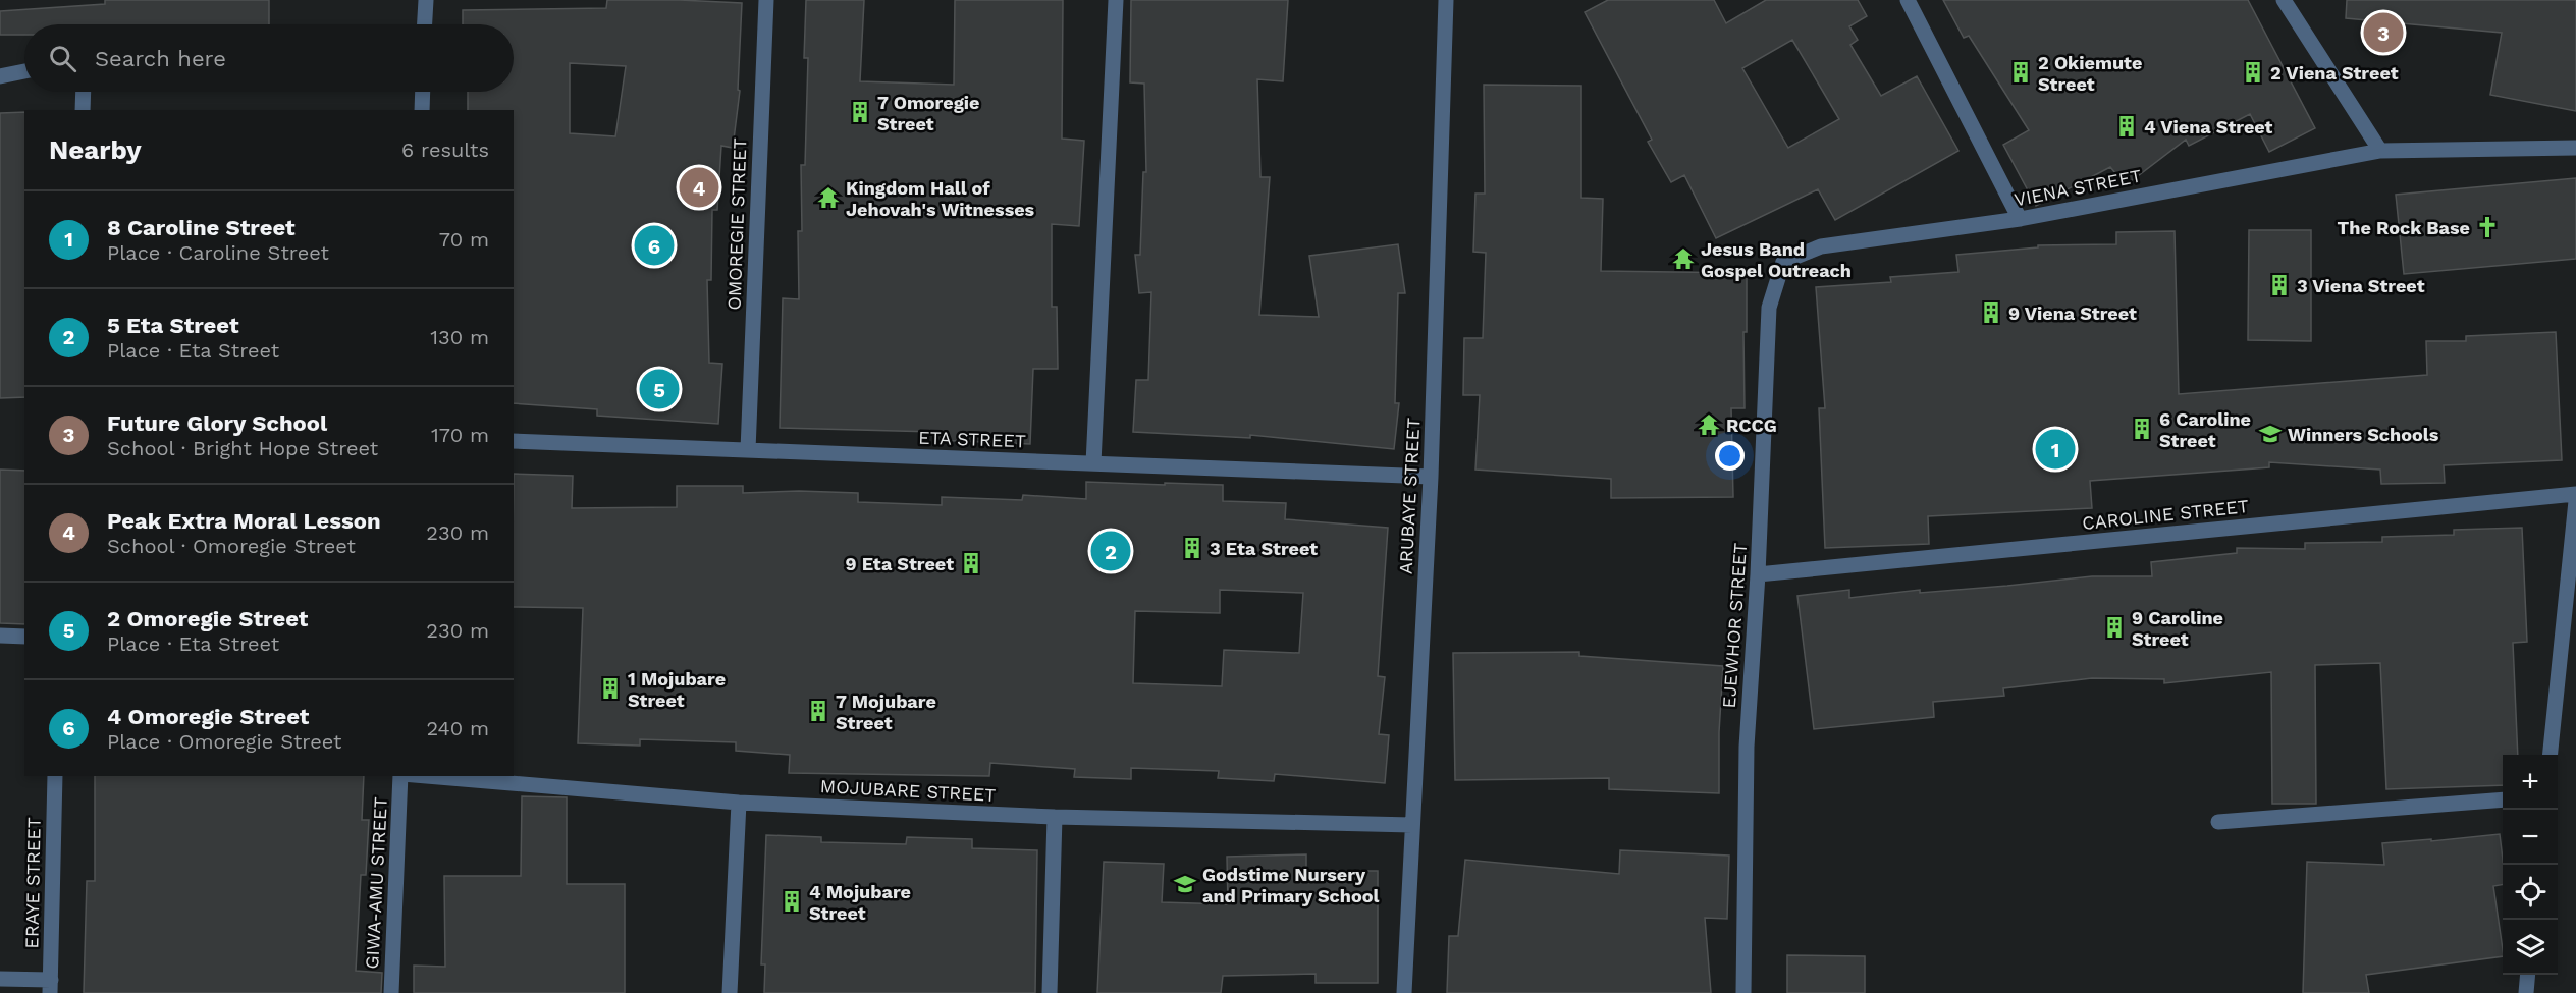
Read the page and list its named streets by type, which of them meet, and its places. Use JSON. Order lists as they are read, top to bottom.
{
  "streets": {
    "street": [
      "VIENA STREET",
      "OMOREGIE STREET",
      "ETA STREET",
      "ARUBAYE STREET",
      "CAROLINE STREET",
      "EJEWHOR STREET",
      "MOJUBARE STREET",
      "ERAYE STREET",
      "GIWA-AMU STREET"
    ]
  },
  "crossings": [
    ["VIENA STREET", "EJEWHOR STREET"],
    ["OMOREGIE STREET", "ETA STREET"],
    ["ETA STREET", "ARUBAYE STREET"],
    ["ARUBAYE STREET", "MOJUBARE STREET"],
    ["CAROLINE STREET", "EJEWHOR STREET"]
  ],
  "places": {
    "building": [
      "2 Okiemute Street",
      "2 Viena Street",
      "7 Omoregie Street",
      "4 Viena Street",
      "3 Viena Street",
      "9 Viena Street",
      "6 Caroline Street",
      "3 Eta Street",
      "9 Eta Street",
      "9 Caroline Street",
      "1 Mojubare Street",
      "7 Mojubare Street",
      "4 Mojubare Street"
    ],
    "temple": ["Kingdom Hall of Jehovah's Witnesses", "Jesus Band Gospel Outreach", "RCCG"],
    "church": ["The Rock Base"],
    "school or university": ["Winners Schools", "Godstime Nursery and Primary School"]
  },
  "page": {
    "pins": [
      "3",
      "4",
      "6",
      "5",
      "1",
      "2"
    ],
    "search": "Search here",
    "heading": ["Nearby", "6 results"],
    "list": [
      {
        "mark": "1",
        "name": "8 Caroline Street",
        "note": "Place · Caroline Street",
        "value": "70 m"
      },
      {
        "mark": "2",
        "name": "5 Eta Street",
        "note": "Place · Eta Street",
        "value": "130 m"
      },
      {
        "mark": "3",
        "name": "Future Glory School",
        "note": "School · Bright Hope Street",
        "value": "170 m"
      },
      {
        "mark": "4",
        "name": "Peak Extra Moral Lesson",
        "note": "School · Omoregie Street",
        "value": "230 m"
      },
      {
        "mark": "5",
        "name": "2 Omoregie Street",
        "note": "Place · Eta Street",
        "value": "230 m"
      },
      {
        "mark": "6",
        "name": "4 Omoregie Street",
        "note": "Place · Omoregie Street",
        "value": "240 m"
      }
    ],
    "map_buttons": ["+", "−"]
  }
}
